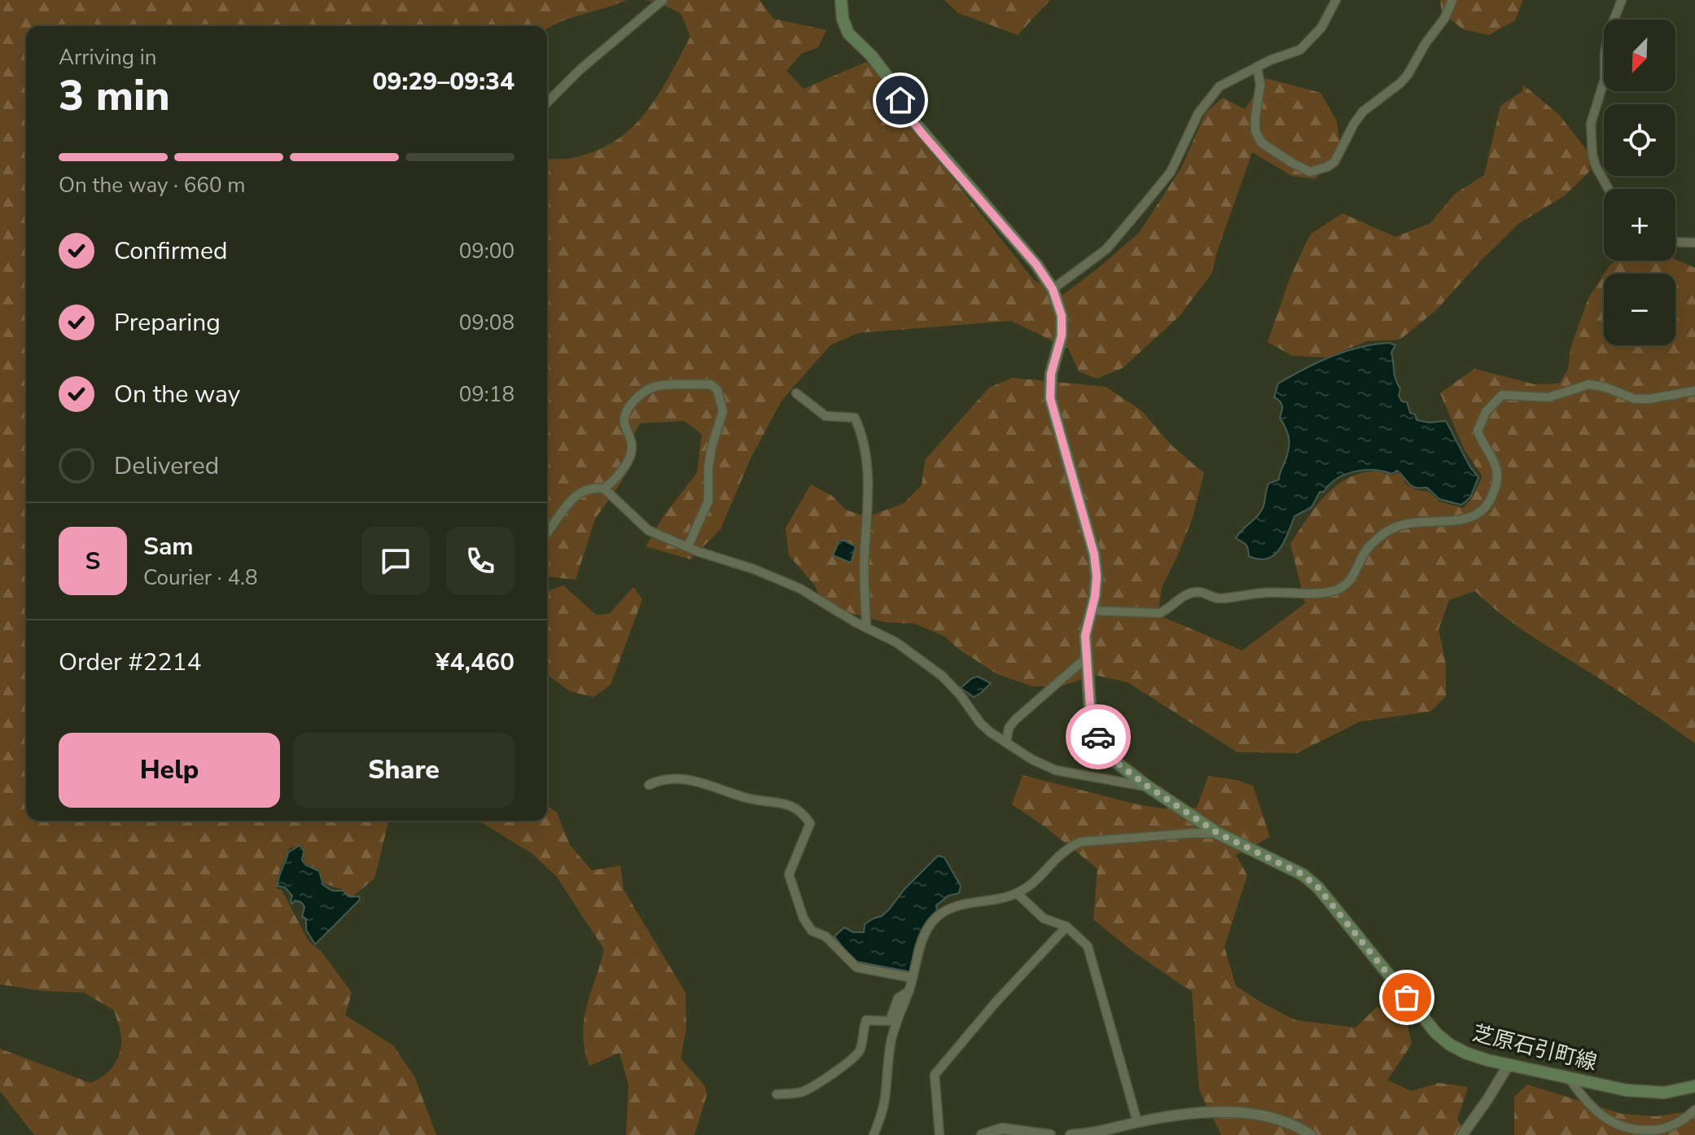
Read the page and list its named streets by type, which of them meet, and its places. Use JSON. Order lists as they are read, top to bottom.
{
  "streets": {
    "main road": ["芝原石引町線"]
  },
  "north": "bottom left",
  "page": {
    "map_buttons": ["+", "−"],
    "heading": ["3 min", "Arriving in", "09:29–09:34"],
    "panel": [
      "Sam",
      "Courier · 4.8",
      "Order #2214",
      "¥4,460"
    ],
    "bar": "On the way · 660 m",
    "list": [
      ["Confirmed", "09:00"],
      ["Preparing", "09:08"],
      ["On the way", "09:18"],
      "Delivered"
    ],
    "round": "S",
    "buttons": ["Help", "Share"]
  }
}
